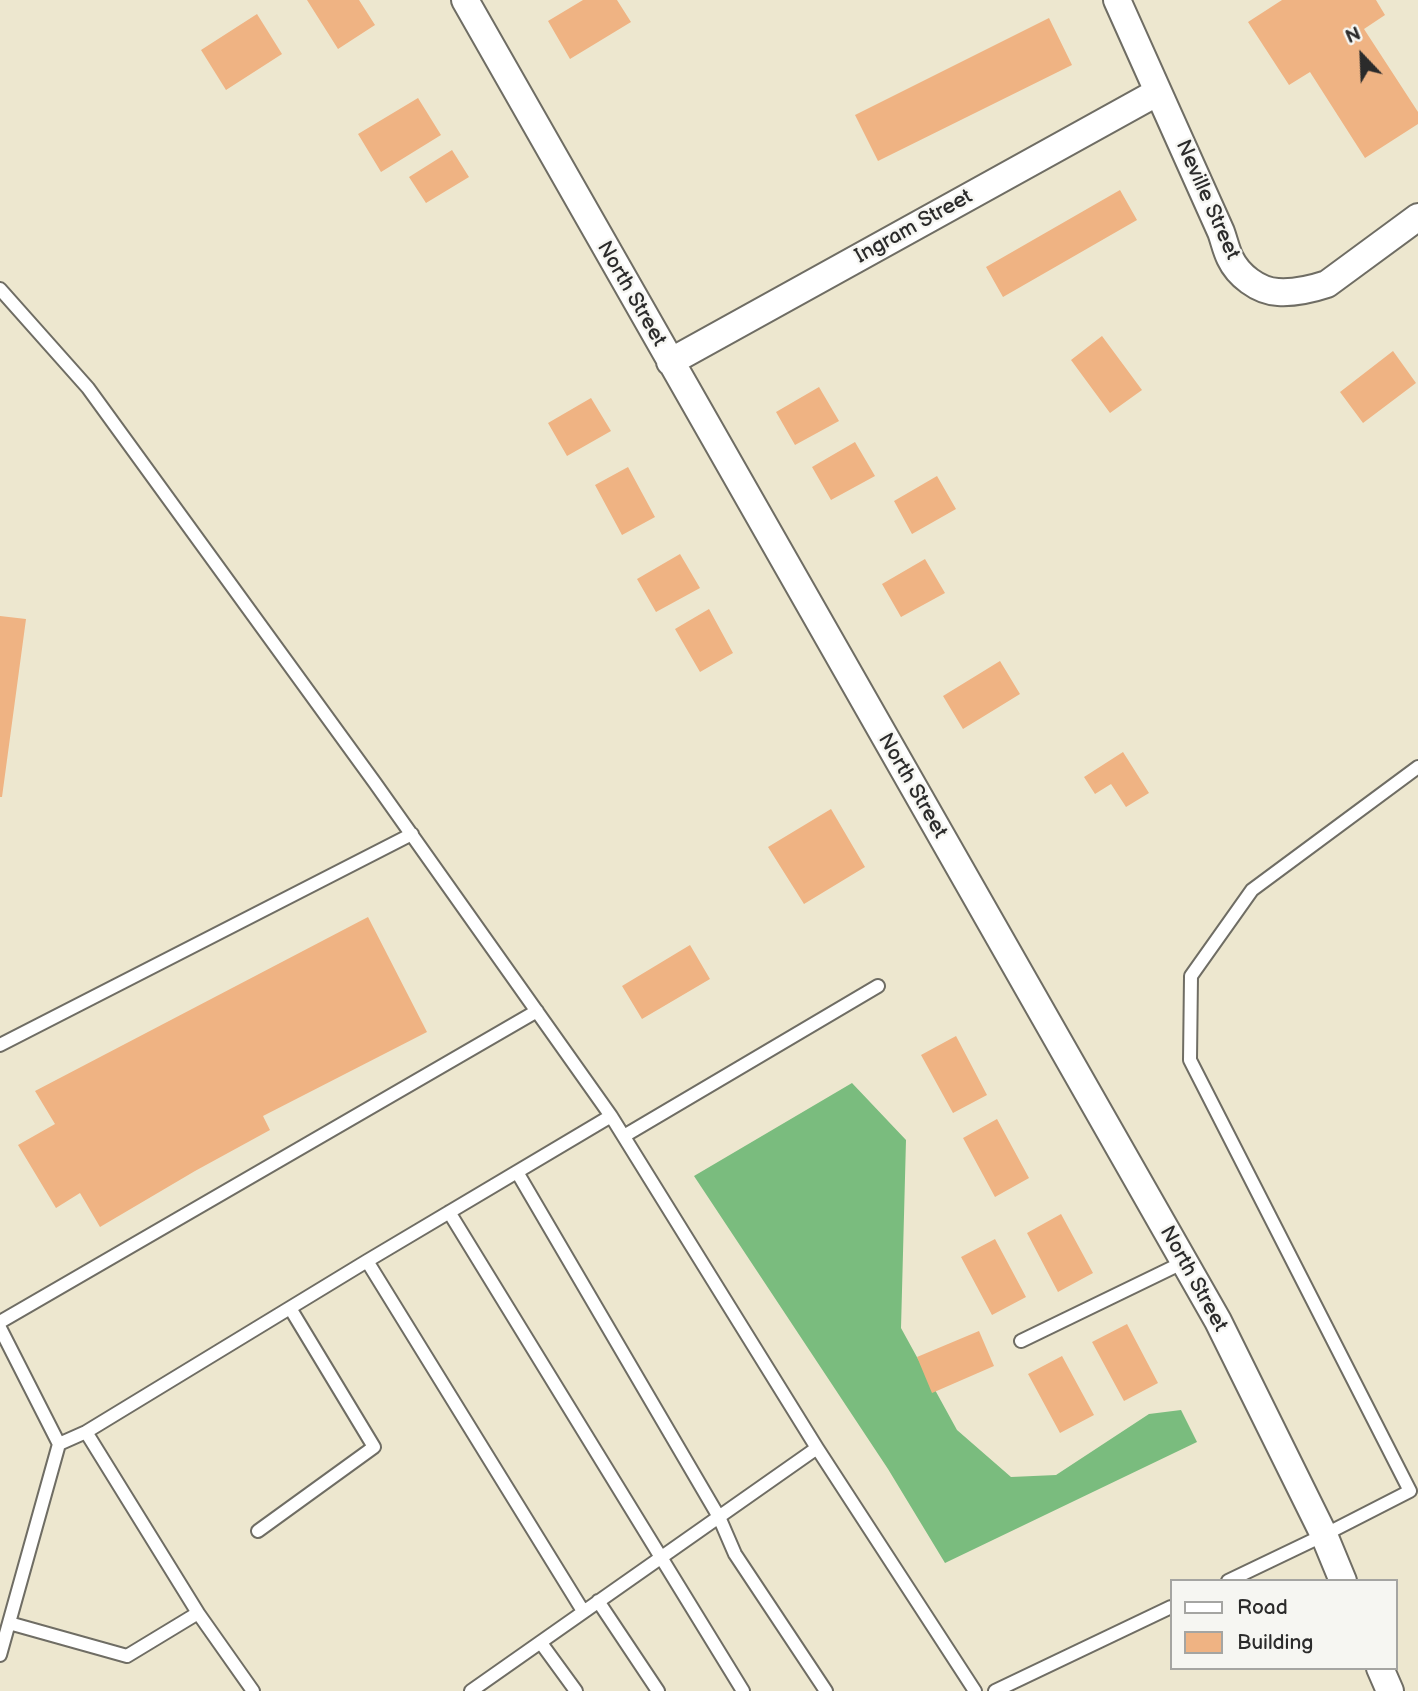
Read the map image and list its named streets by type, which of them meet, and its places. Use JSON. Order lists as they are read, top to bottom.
{
  "streets": {
    "street": ["Neville Street", "Ingram Street", "North Street"]
  },
  "crossings": [
    ["Neville Street", "Ingram Street"],
    ["Ingram Street", "North Street"]
  ],
  "legend": ["Road", "Building"],
  "north": "top left"
}
